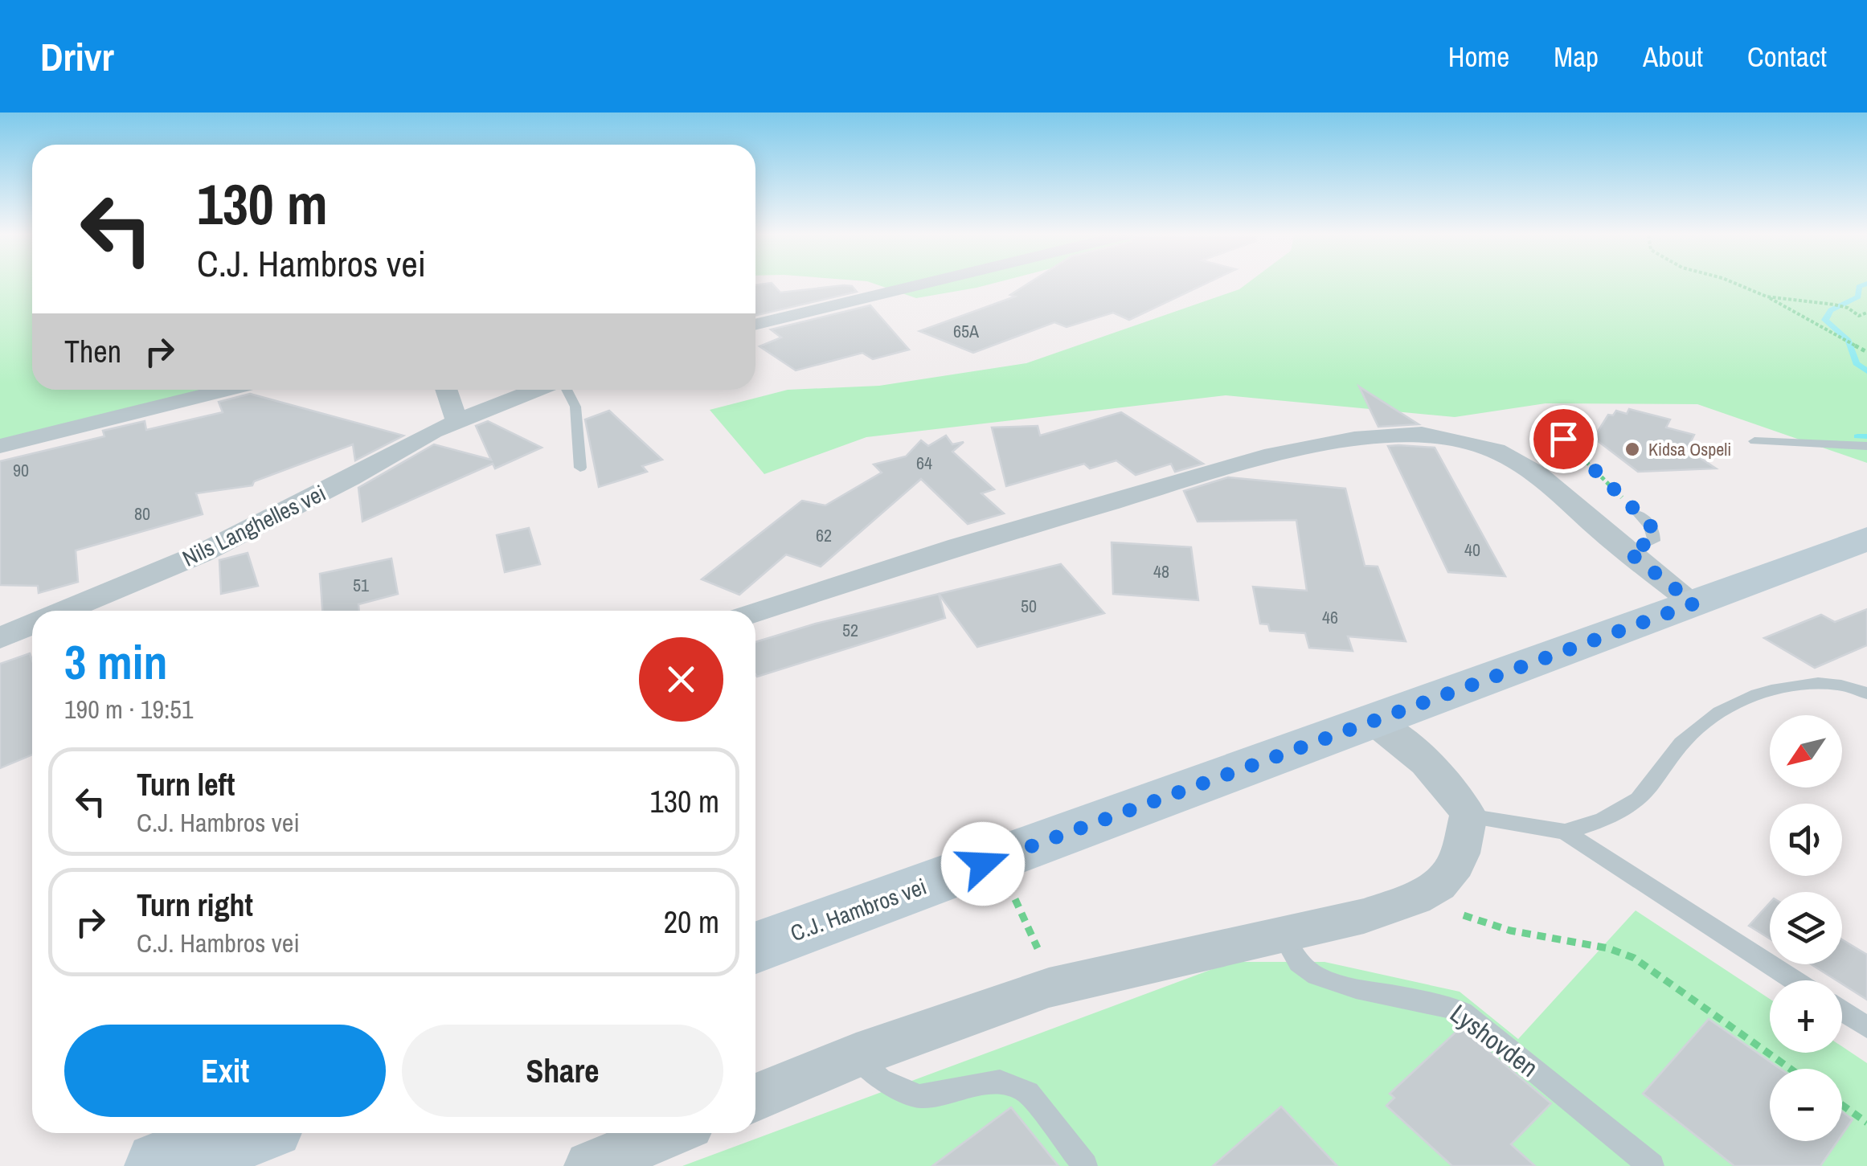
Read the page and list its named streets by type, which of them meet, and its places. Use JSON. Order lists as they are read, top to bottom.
{
  "streets": {
    "main road": ["C.J. Hambros vei"],
    "street": ["Nils Langhelles vei"],
    "lane": ["Lyshovden"]
  },
  "places": ["Kidsa Ospeli"],
  "house_numbers": [
    "65A",
    "64",
    "90",
    "80",
    "62",
    "40",
    "48",
    "51",
    "50",
    "46",
    "52"
  ],
  "north": "bottom left",
  "page": {
    "header": "Drivr",
    "nav": [
      "Home",
      "Map",
      "About",
      "Contact"
    ],
    "turn": ["130 m", "C.J. Hambros vei"],
    "then": "Then",
    "heading": ["3 min", "190 m · 19:51"],
    "map_buttons": ["+", "−"],
    "list": [
      {
        "name": "Turn left",
        "note": "C.J. Hambros vei",
        "value": "130 m"
      },
      {
        "name": "Turn right",
        "note": "C.J. Hambros vei",
        "value": "20 m"
      }
    ],
    "buttons": ["Exit", "Share"]
  }
}
